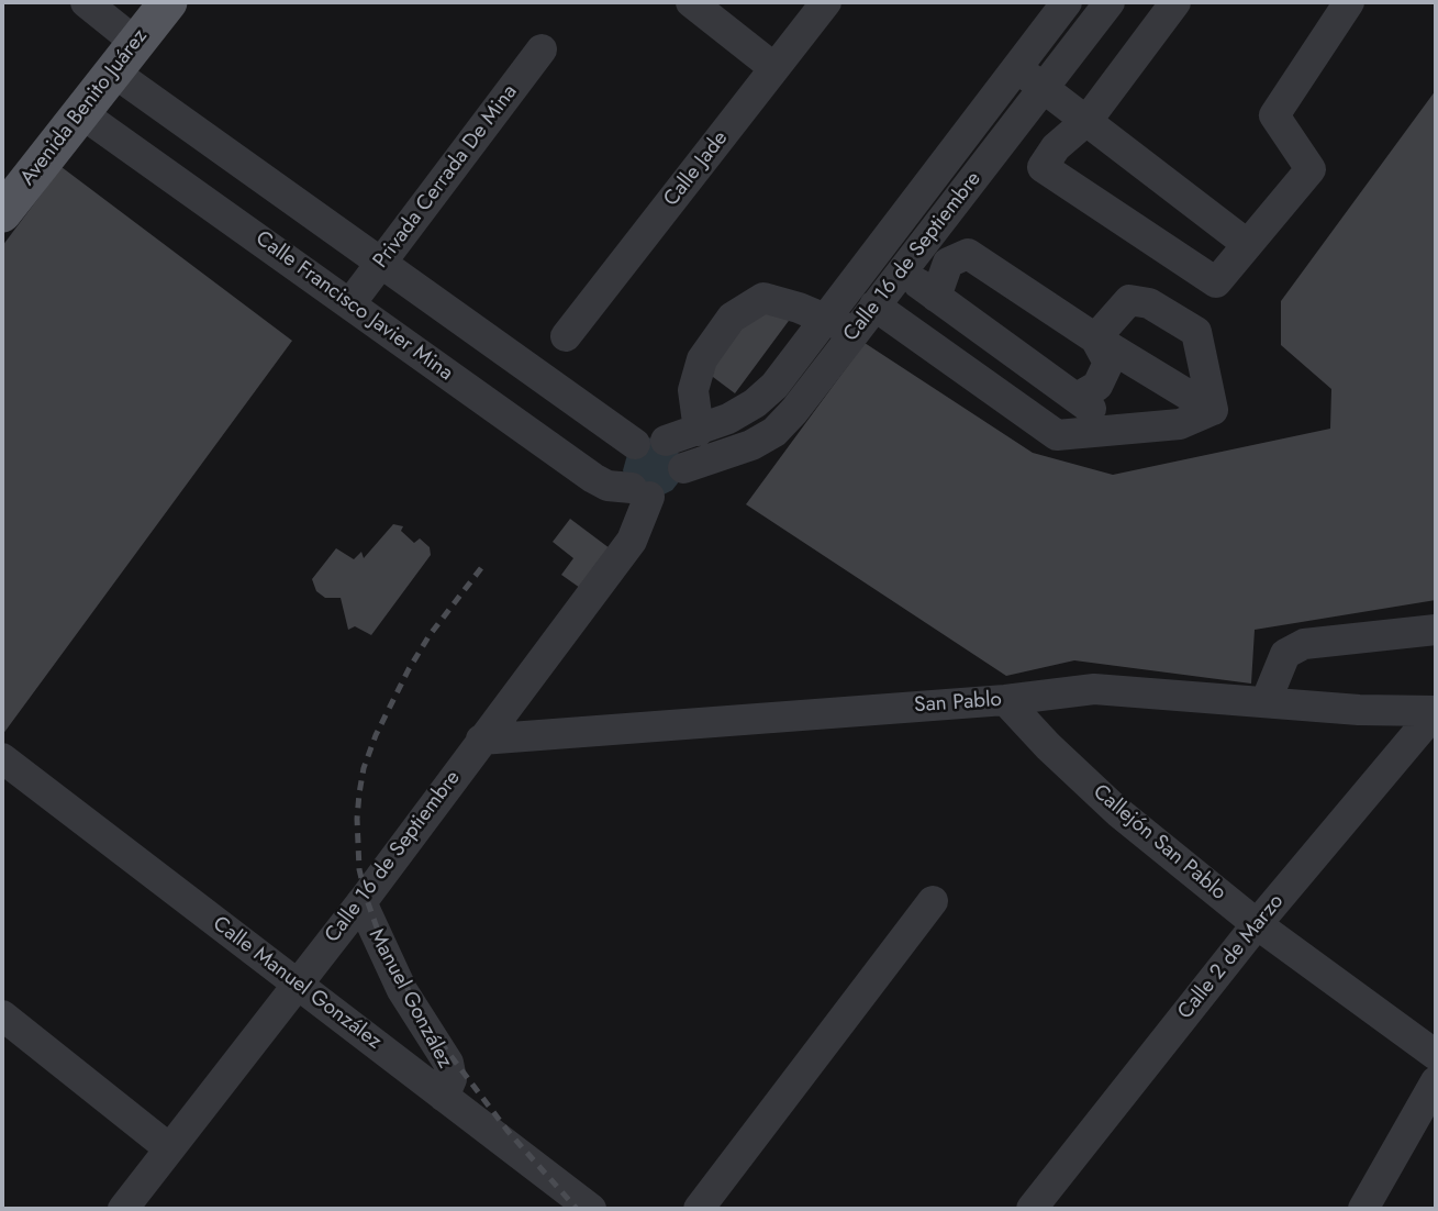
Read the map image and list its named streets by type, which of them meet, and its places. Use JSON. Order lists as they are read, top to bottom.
{
  "streets": {
    "main road": ["Avenida Benito Juárez"],
    "street": [
      "Calle Jade",
      "Privada Cerrada De Mina",
      "Calle 16 de Septiembre",
      "Calle Francisco Javier Mina",
      "San Pablo",
      "Callejón San Pablo",
      "Calle 2 de Marzo",
      "Calle Manuel González",
      "Manuel González"
    ]
  },
  "crossings": [
    ["Avenida Benito Juárez", "Calle Francisco Javier Mina"],
    ["Privada Cerrada De Mina", "Calle Francisco Javier Mina"],
    ["Calle 16 de Septiembre", "Calle Francisco Javier Mina"],
    ["Calle 16 de Septiembre", "San Pablo"],
    ["Calle 16 de Septiembre", "Calle Manuel González"],
    ["Calle 16 de Septiembre", "Manuel González"],
    ["San Pablo", "Callejón San Pablo"],
    ["San Pablo", "Calle 2 de Marzo"],
    ["Callejón San Pablo", "Calle 2 de Marzo"],
    ["Calle Manuel González", "Manuel González"]
  ]
}
